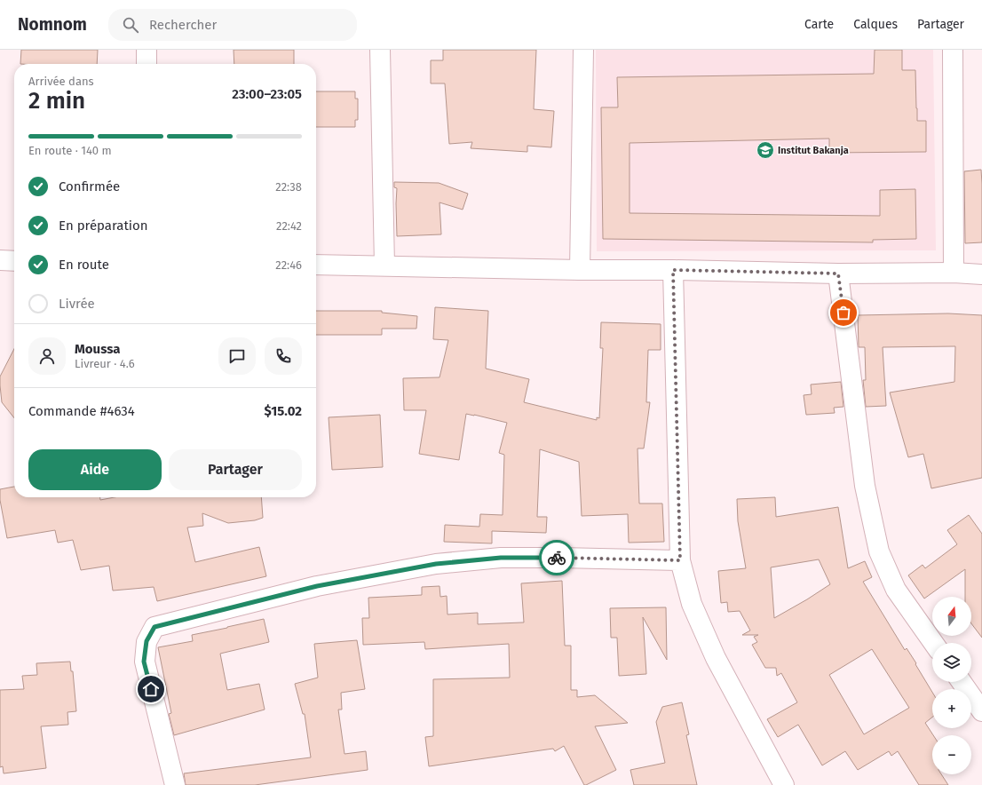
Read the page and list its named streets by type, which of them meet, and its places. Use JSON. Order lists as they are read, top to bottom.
{
  "places": {
    "school or university": ["Institut Bakanja"]
  },
  "north": "top",
  "page": {
    "header": "Nomnom",
    "search": "Rechercher",
    "nav": ["Carte", "Calques", "Partager"],
    "heading": ["2 min", "Arrivée dans", "23:00–23:05"],
    "panel": [
      "Moussa",
      "Livreur · 4.6",
      "Commande #4634",
      "$15.02"
    ],
    "bar": "En route · 140 m",
    "list": [
      ["Confirmée", "22:38"],
      ["En préparation", "22:42"],
      ["En route", "22:46"],
      "Livrée"
    ],
    "buttons": ["Aide", "Partager"],
    "map_buttons": ["+", "−"]
  }
}
